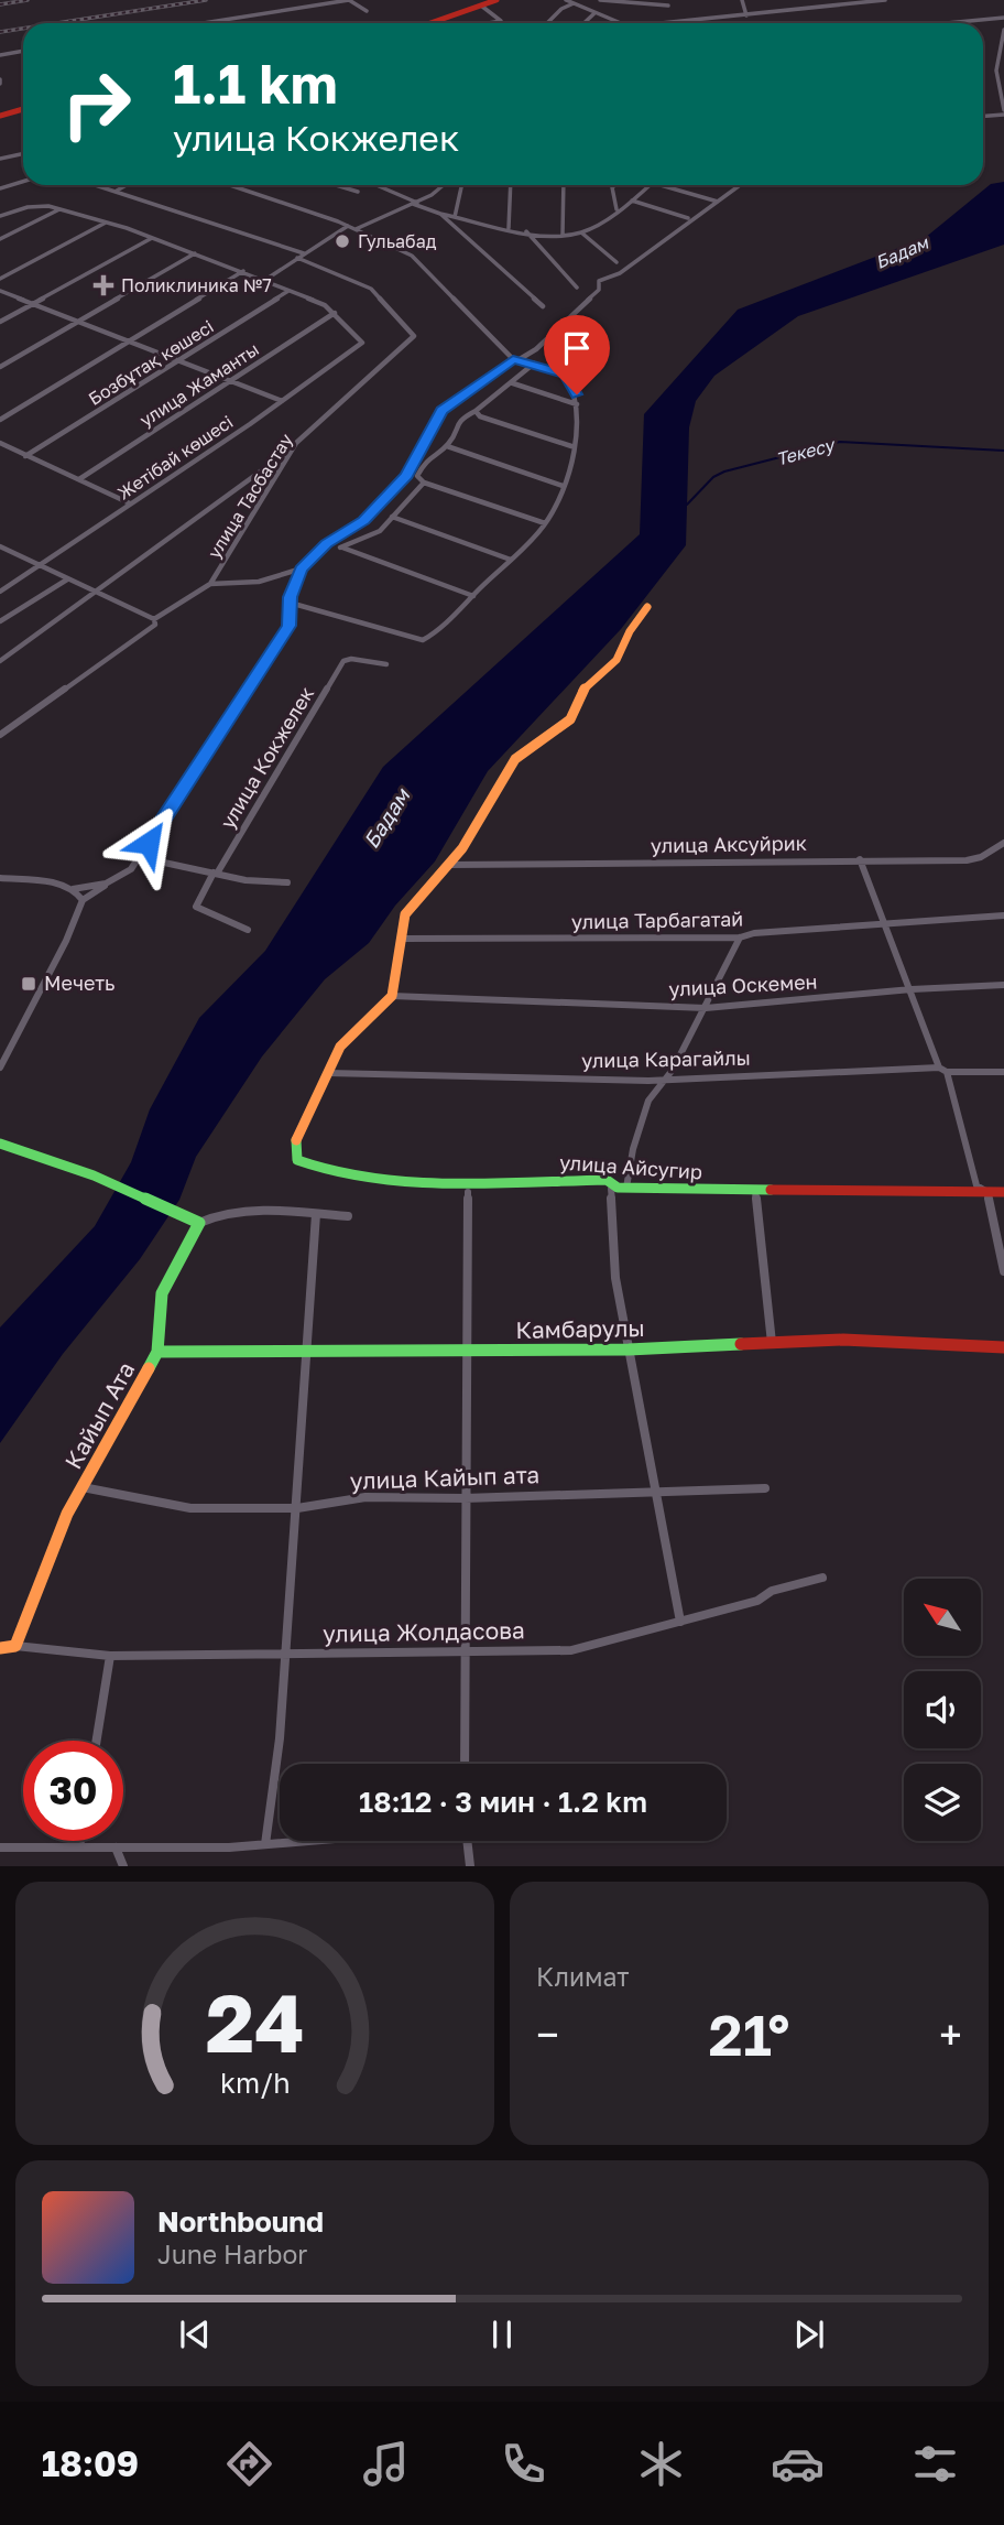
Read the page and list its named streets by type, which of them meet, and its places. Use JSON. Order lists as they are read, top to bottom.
{
  "streets": {
    "street": [
      "Бозбұтақ көшесі",
      "улица Жаманты",
      "Жетібай көшесі",
      "улица Тасбастау",
      "улица Кокжелек",
      "улица Аксуйрик",
      "улица Тарбагатай",
      "улица Оскемен",
      "улица Карагайлы",
      "улица Айсугир",
      "Камбарулы",
      "Кайып Ата",
      "улица Кайып ата",
      "улица Жолдасова"
    ]
  },
  "crossings": [
    ["улица Жаманты", "Жетібай көшесі"],
    ["улица Карагайлы", "улица Айсугир"],
    ["Камбарулы", "Кайып Ата"],
    ["Кайып Ата", "улица Кайып ата"],
    ["Кайып Ата", "улица Жолдасова"]
  ],
  "water": ["Бадам", "Текесу"],
  "places": {
    "other": ["Гульабад"],
    "health": ["Поликлиника №7"],
    "transit": ["Мечеть"]
  },
  "north": "top left",
  "page": {
    "turn": ["1.1 km", "улица Кокжелек"],
    "limit": "30",
    "trip": "18:12 · 3 мин · 1.2 km",
    "tile": "Климат",
    "heat": ["−", "21°", "+"],
    "song": ["Northbound", "June Harbor"],
    "tabs": "18:09",
    "gauge": ["24", "km/h"]
  }
}
